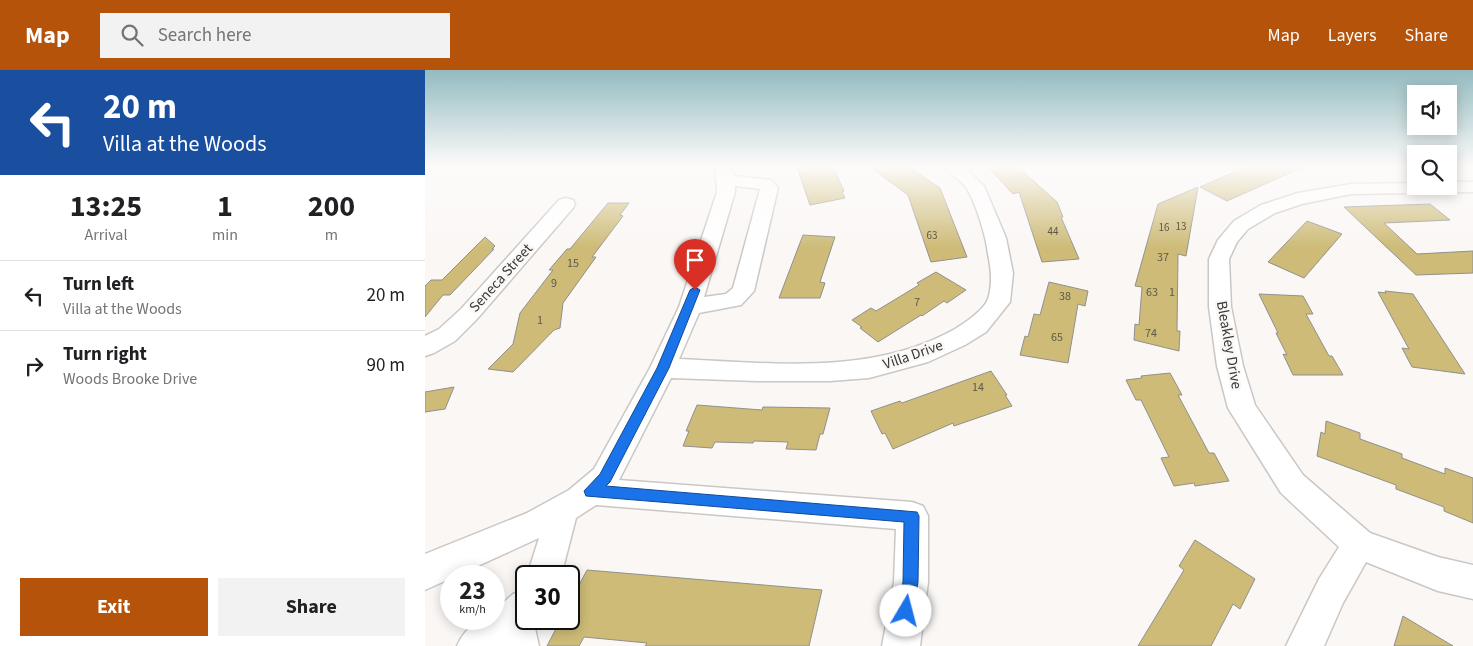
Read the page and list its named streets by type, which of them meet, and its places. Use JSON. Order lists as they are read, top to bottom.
{
  "streets": {
    "street": ["Seneca Street", "Bleakley Drive", "Villa Drive"]
  },
  "house_numbers": [
    "13",
    "16",
    "44",
    "63",
    "37",
    "15",
    "9",
    "63",
    "1",
    "38",
    "7",
    "1",
    "74",
    "65",
    "14"
  ],
  "page": {
    "header": "Map",
    "search": "Search here",
    "nav": ["Map", "Layers", "Share"],
    "turn": ["20 m", "Villa at the Woods"],
    "eta": [
      "13:25",
      "Arrival",
      "1",
      "min",
      "200",
      "m"
    ],
    "list": [
      {
        "name": "Turn left",
        "note": "Villa at the Woods",
        "value": "20 m"
      },
      {
        "name": "Turn right",
        "note": "Woods Brooke Drive",
        "value": "90 m"
      }
    ],
    "speed": "23 km/h",
    "limit": "30",
    "buttons": ["Exit", "Share"]
  }
}
